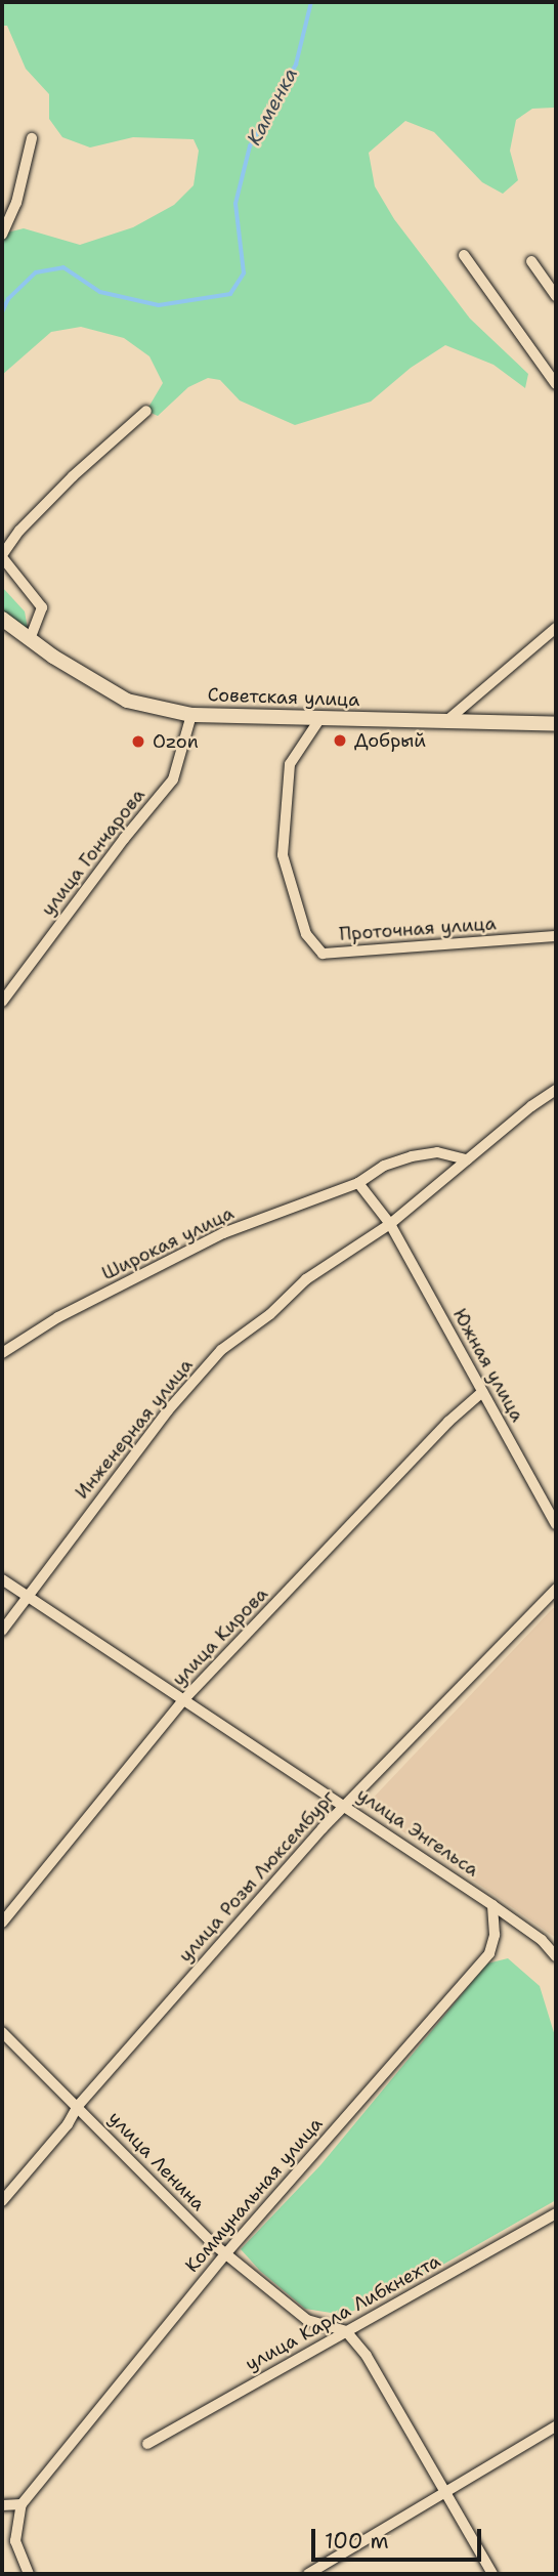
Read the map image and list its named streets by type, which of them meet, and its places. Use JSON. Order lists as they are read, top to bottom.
{
  "streets": {
    "main road": ["Советская улица"],
    "street": [
      "улица Гончарова",
      "Проточная улица",
      "Широкая улица",
      "Южная улица",
      "Инженерная улица",
      "улица Кирова",
      "улица Энгельса",
      "улица Розы Люксембург",
      "улица Ленина",
      "Коммунальная улица",
      "улица Карла Либкнехта"
    ]
  },
  "crossings": [
    ["Советская улица", "улица Гончарова"],
    ["Советская улица", "Проточная улица"],
    ["Южная улица", "Инженерная улица"],
    ["Южная улица", "улица Кирова"],
    ["Инженерная улица", "улица Энгельса"],
    ["улица Кирова", "улица Энгельса"],
    ["улица Энгельса", "улица Розы Люксембург"],
    ["улица Энгельса", "Коммунальная улица"],
    ["улица Розы Люксембург", "улица Ленина"],
    ["улица Ленина", "Коммунальная улица"],
    ["улица Ленина", "улица Карла Либкнехта"]
  ],
  "water": ["Каменка"],
  "places": ["Добрый", "Ozon"],
  "scale_bar": "100 m"
}
